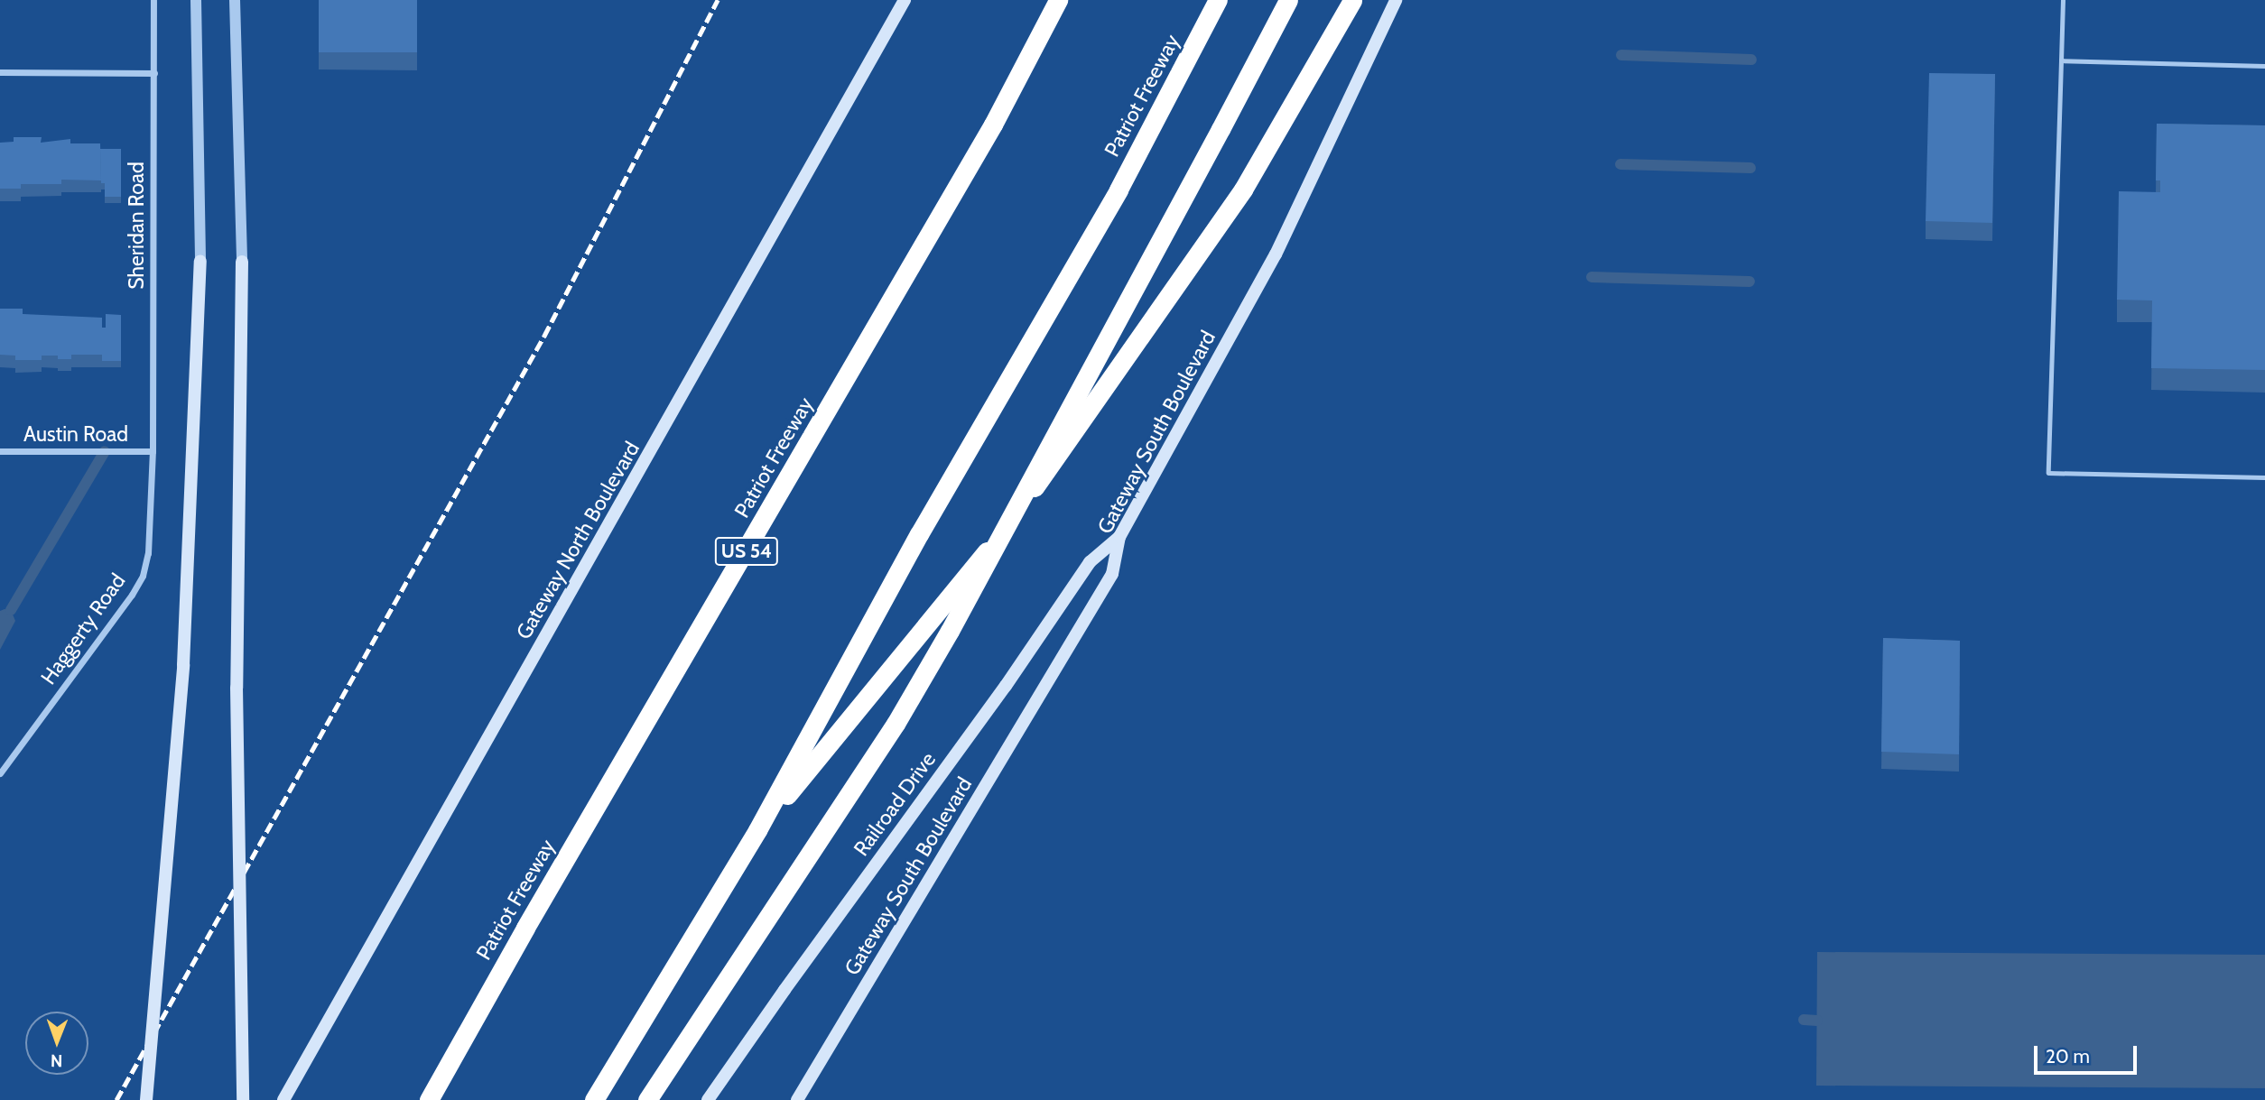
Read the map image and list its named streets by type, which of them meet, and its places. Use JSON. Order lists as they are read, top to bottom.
{
  "streets": {
    "highway": ["Patriot Freeway", "US 54"],
    "main road": ["Gateway South Boulevard", "Gateway North Boulevard", "Railroad Drive"],
    "street": ["Sheridan Road", "Austin Road", "Haggerty Road"]
  },
  "crossings": [
    ["Sheridan Road", "Austin Road"],
    ["Sheridan Road", "Haggerty Road"],
    ["Gateway South Boulevard", "Railroad Drive"],
    ["Austin Road", "Haggerty Road"]
  ],
  "scale_bar": "20 m",
  "north": "bottom"
}
